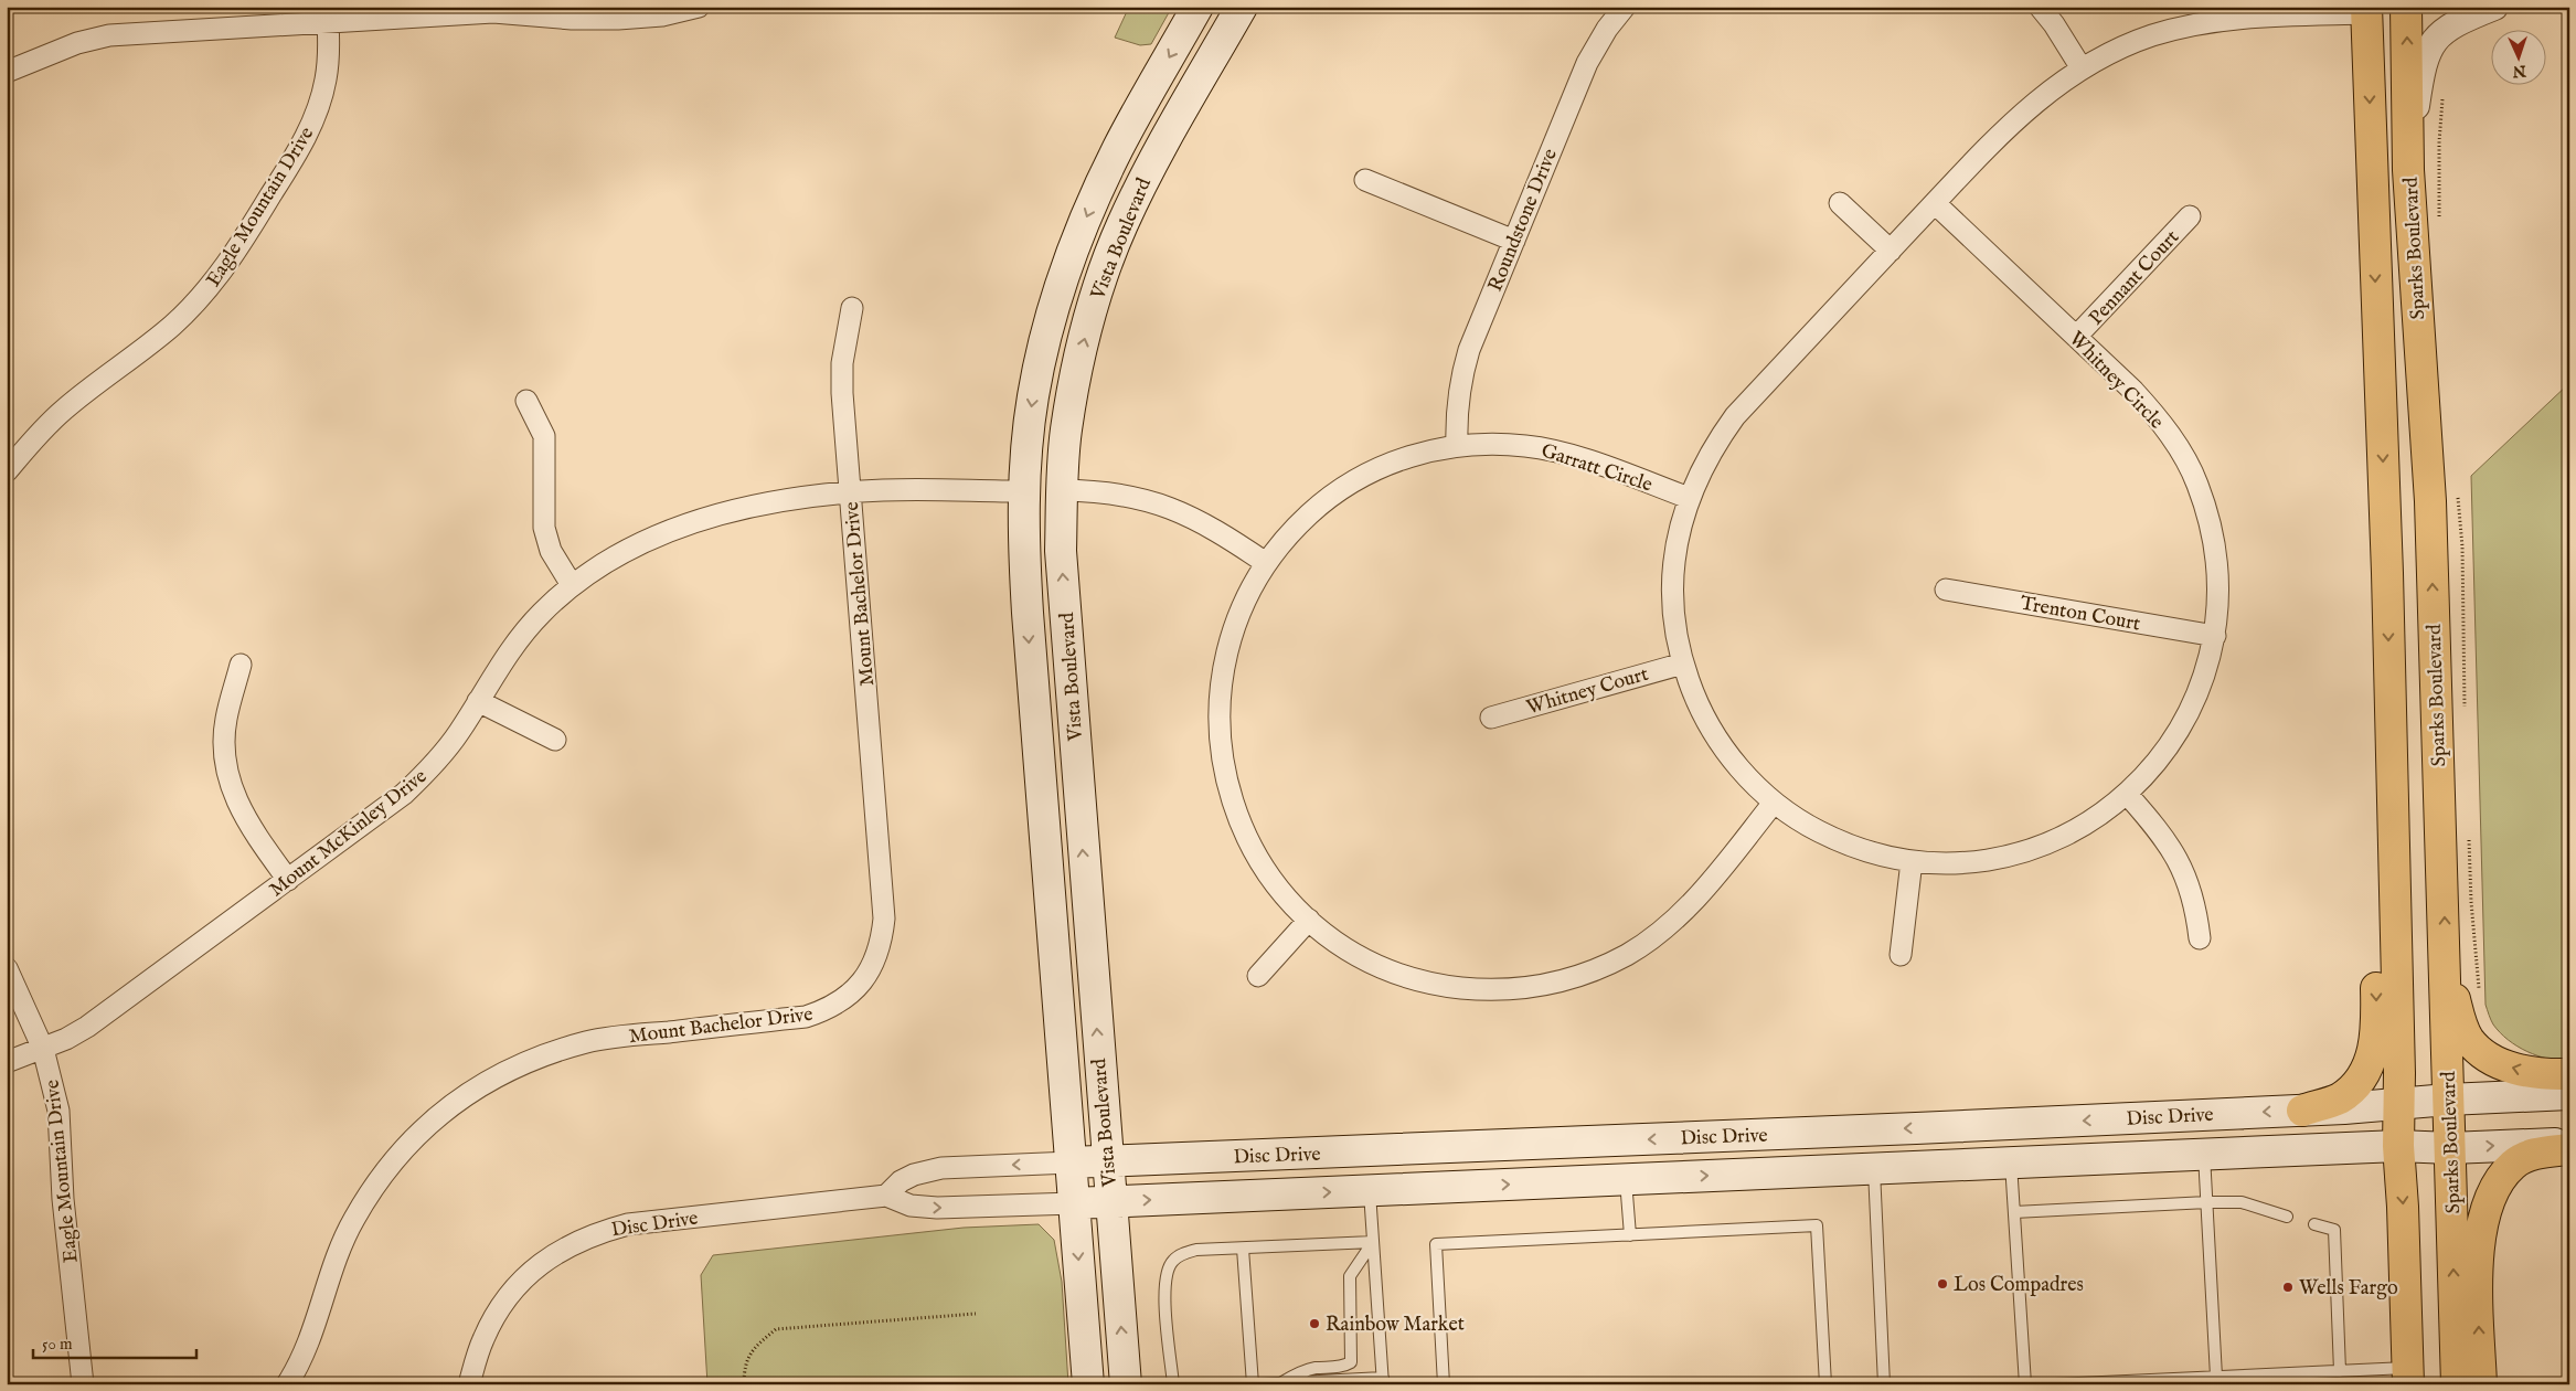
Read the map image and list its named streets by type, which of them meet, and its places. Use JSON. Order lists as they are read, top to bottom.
{
  "streets": {
    "main road": ["Vista Boulevard", "Sparks Boulevard", "Disc Drive"],
    "street": [
      "Eagle Mountain Drive",
      "Roundstone Drive",
      "Pennant Court",
      "Whitney Circle",
      "Garratt Circle",
      "Mount Bachelor Drive",
      "Trenton Court",
      "Whitney Court",
      "Mount McKinley Drive"
    ]
  },
  "crossings": [
    ["Eagle Mountain Drive", "Mount McKinley Drive"],
    ["Roundstone Drive", "Garratt Circle"],
    ["Vista Boulevard", "Mount McKinley Drive"],
    ["Vista Boulevard", "Disc Drive"],
    ["Sparks Boulevard", "Whitney Circle"],
    ["Sparks Boulevard", "Disc Drive"],
    ["Pennant Court", "Whitney Circle"],
    ["Whitney Circle", "Garratt Circle"],
    ["Whitney Circle", "Trenton Court"],
    ["Whitney Circle", "Whitney Court"],
    ["Mount Bachelor Drive", "Mount McKinley Drive"]
  ],
  "places": ["Los Compadres", "Wells Fargo", "Rainbow Market"],
  "scale_bar": "50 m",
  "north": "bottom"
}
